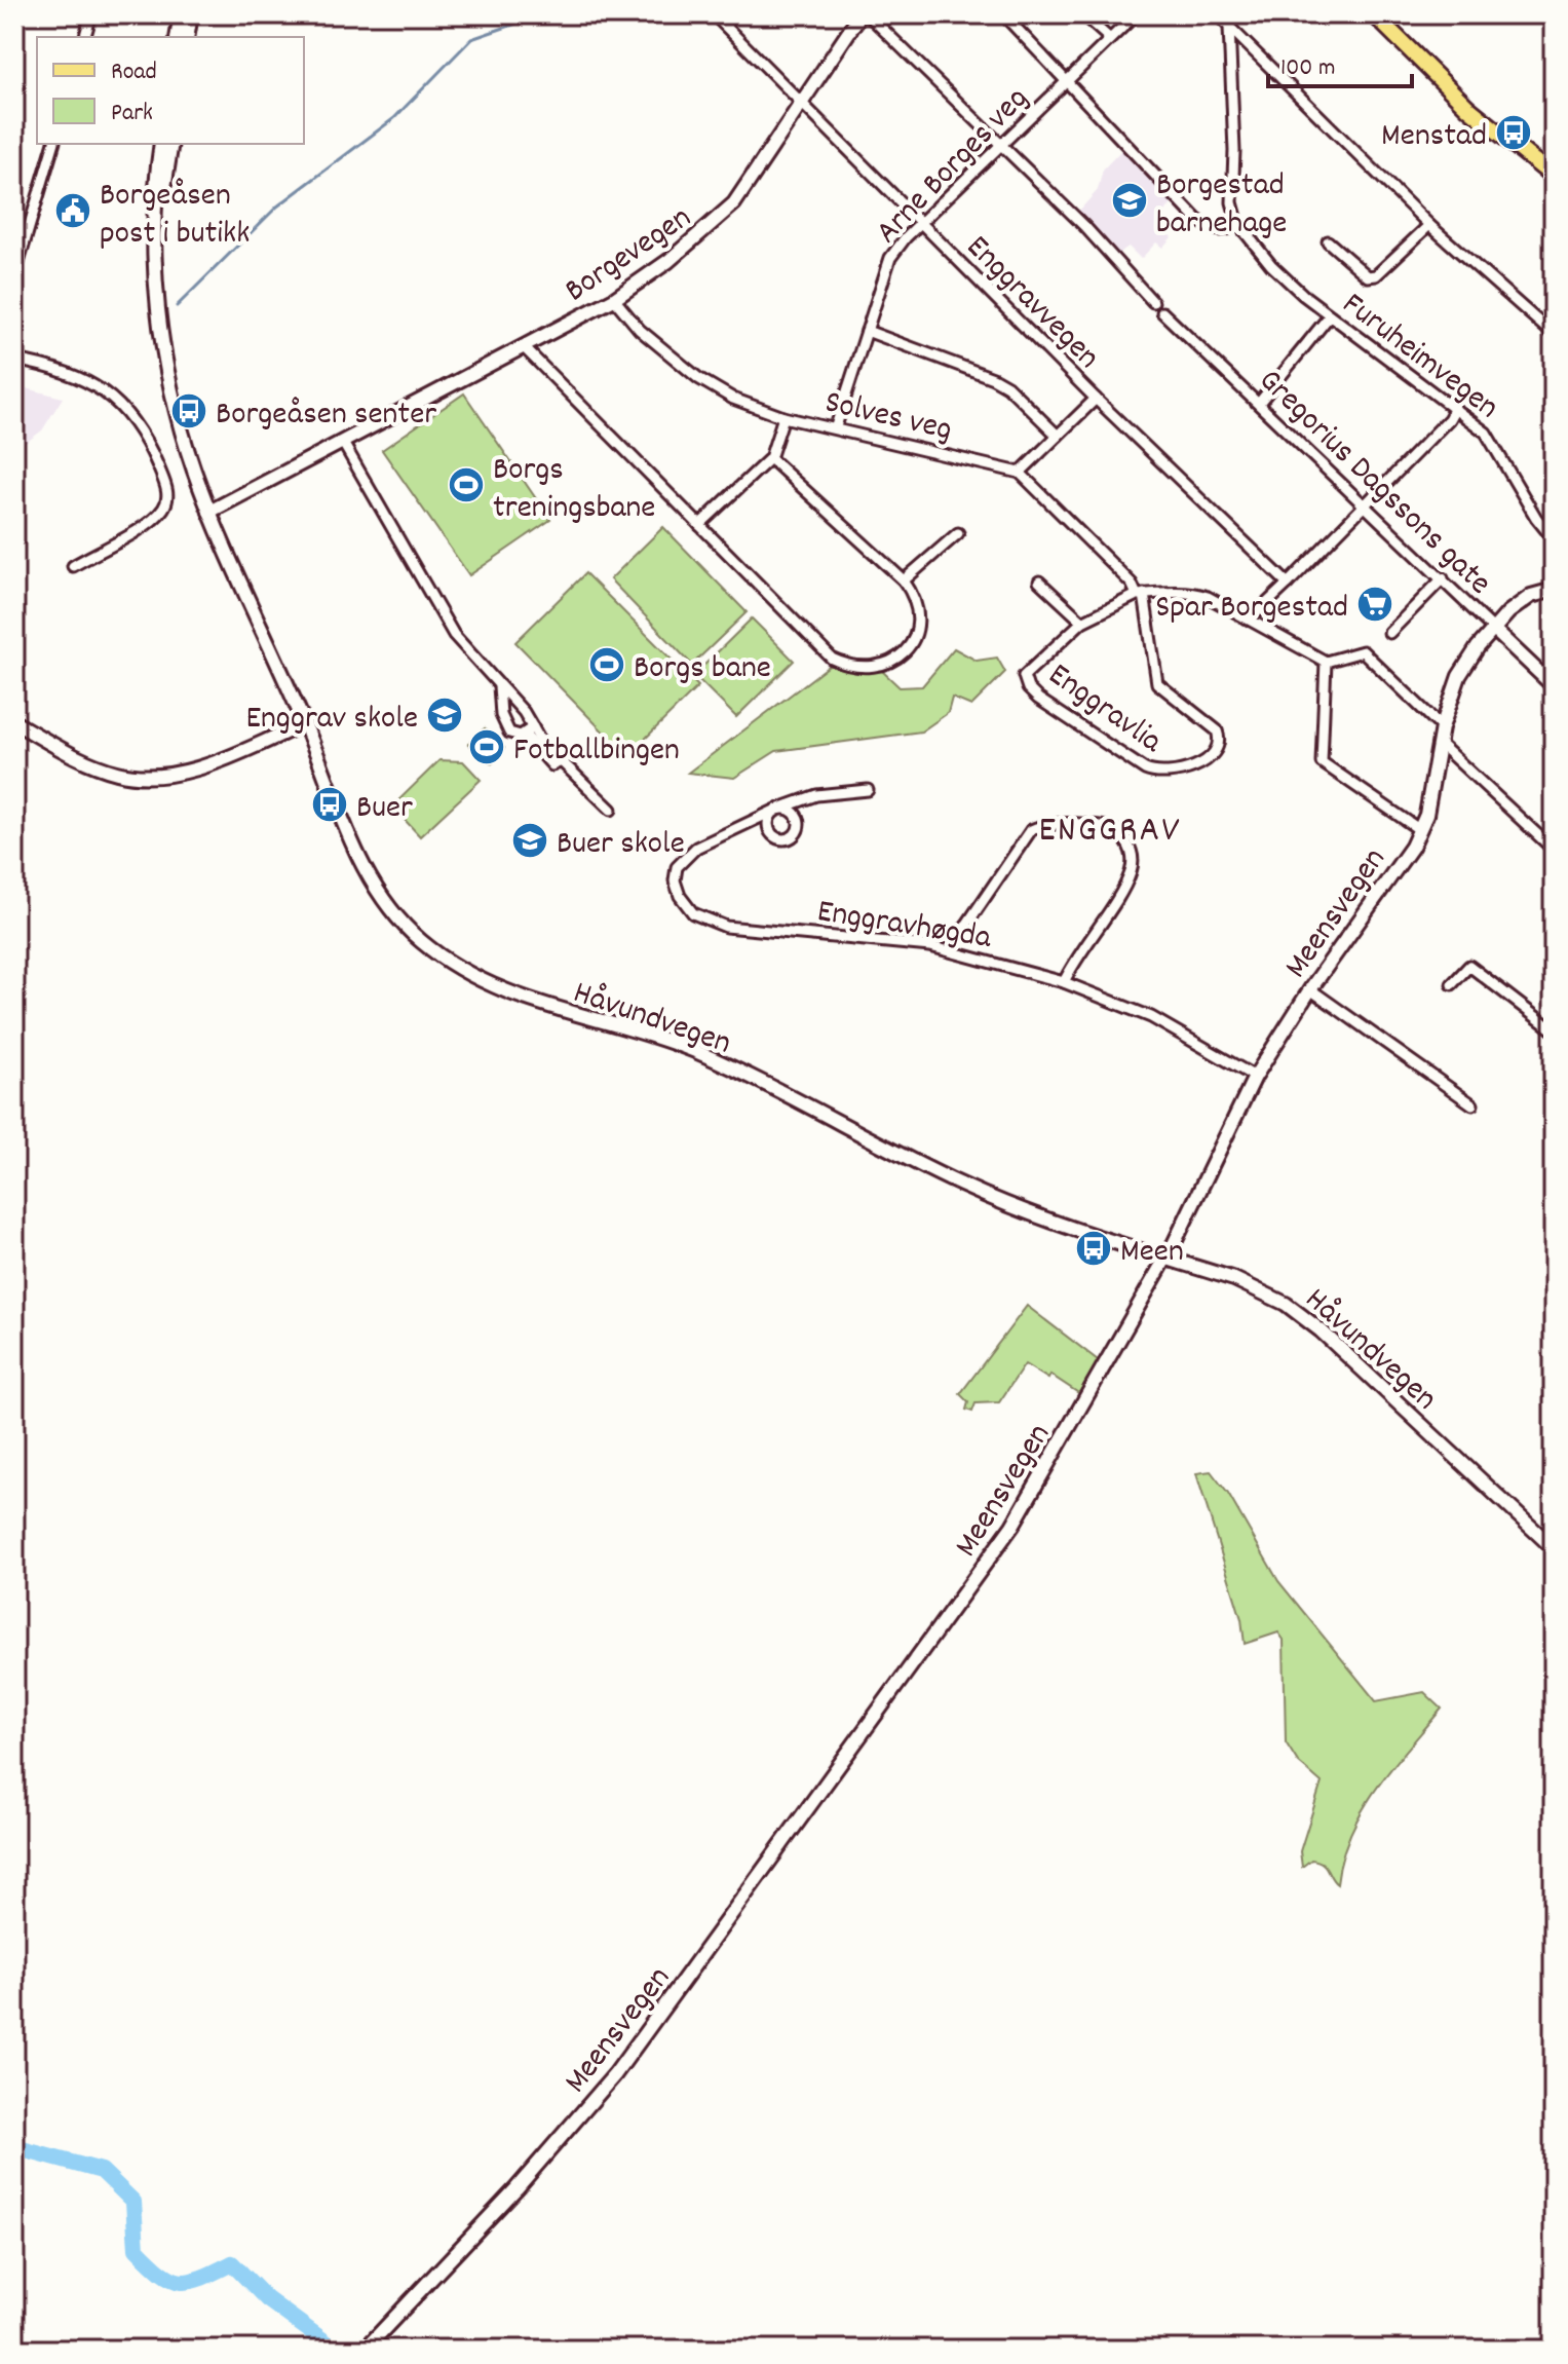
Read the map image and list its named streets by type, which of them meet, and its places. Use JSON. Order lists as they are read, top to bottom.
{
  "streets": {
    "street": [
      "Arne Borges veg",
      "Borgevegen",
      "Enggravvegen",
      "Furuheimvegen",
      "Solves veg",
      "Gregorius Dagssons gate",
      "Enggravlia",
      "Meensvegen",
      "Enggravhøgda",
      "Håvundvegen"
    ]
  },
  "crossings": [
    ["Arne Borges veg", "Enggravvegen"],
    ["Arne Borges veg", "Solves veg"],
    ["Borgevegen", "Enggravvegen"],
    ["Borgevegen", "Solves veg"],
    ["Borgevegen", "Håvundvegen"],
    ["Gregorius Dagssons gate", "Meensvegen"],
    ["Meensvegen", "Enggravhøgda"],
    ["Meensvegen", "Håvundvegen"]
  ],
  "districts": ["ENGGRAV"],
  "places": {
    "bus stop": [
      "Menstad",
      "Borgeåsen senter",
      "Buer",
      "Meen"
    ],
    "school or university": ["Borgestad barnehage", "Enggrav skole", "Buer skole"],
    "public building": ["Borgeåsen post i butikk"],
    "sports": ["Borgs treningsbane", "Borgs bane", "Fotballbingen"],
    "supermarket": ["Spar Borgestad"]
  },
  "legend": ["Road", "Park"],
  "scale_bar": "100 m"
}
